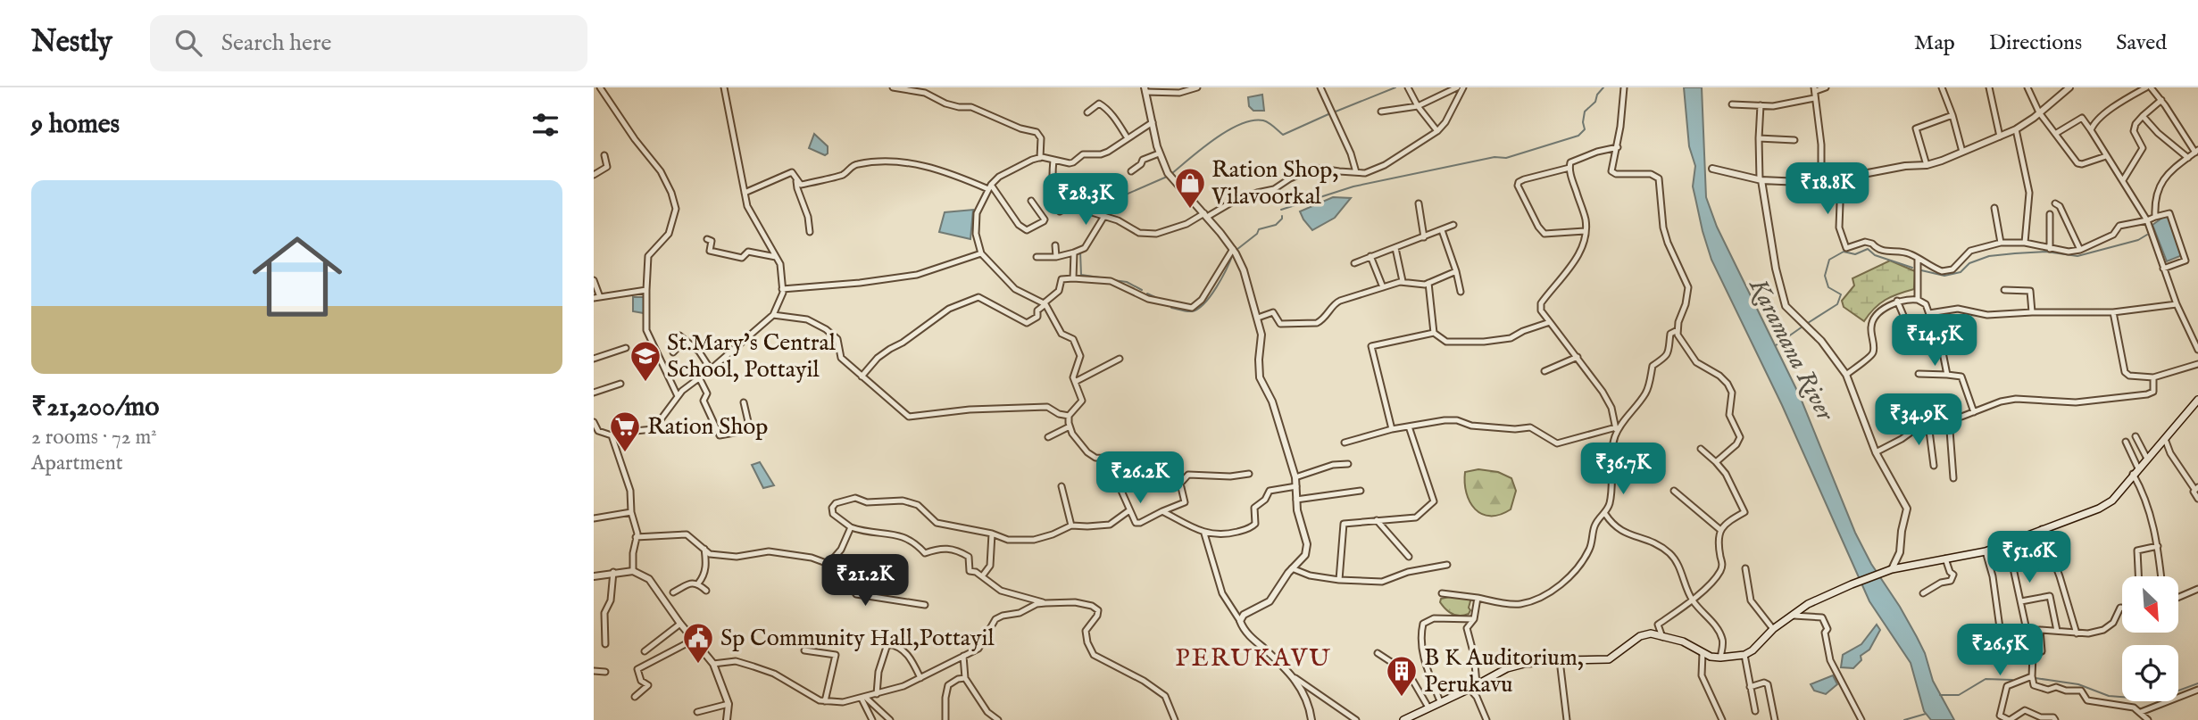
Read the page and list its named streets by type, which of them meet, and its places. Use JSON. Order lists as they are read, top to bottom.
{
  "districts": ["PERUKAVU"],
  "water": ["Karamana River"],
  "places": {
    "shop": ["Ration Shop, Vilavoorkal"],
    "school or university": ["St.Mary's Central School, Pottayil"],
    "supermarket": ["Ration Shop"],
    "public building": ["Sp Community Hall,Pottayil"],
    "building": ["B K Auditorium, Perukavu"]
  },
  "north": "bottom right",
  "page": {
    "header": "Nestly",
    "search": "Search here",
    "nav": ["Map", "Directions", "Saved"],
    "heading": "9 homes",
    "list": [
      {
        "name": "₹21,200/mo",
        "note": "2 rooms · 72 m² · Apartment"
      }
    ],
    "price": [
      "₹18.8K",
      "₹28.3K",
      "₹14.5K",
      "₹34.9K",
      "₹36.7K",
      "₹26.2K",
      "₹51.6K",
      "₹21.2K",
      "₹26.5K"
    ]
  }
}
